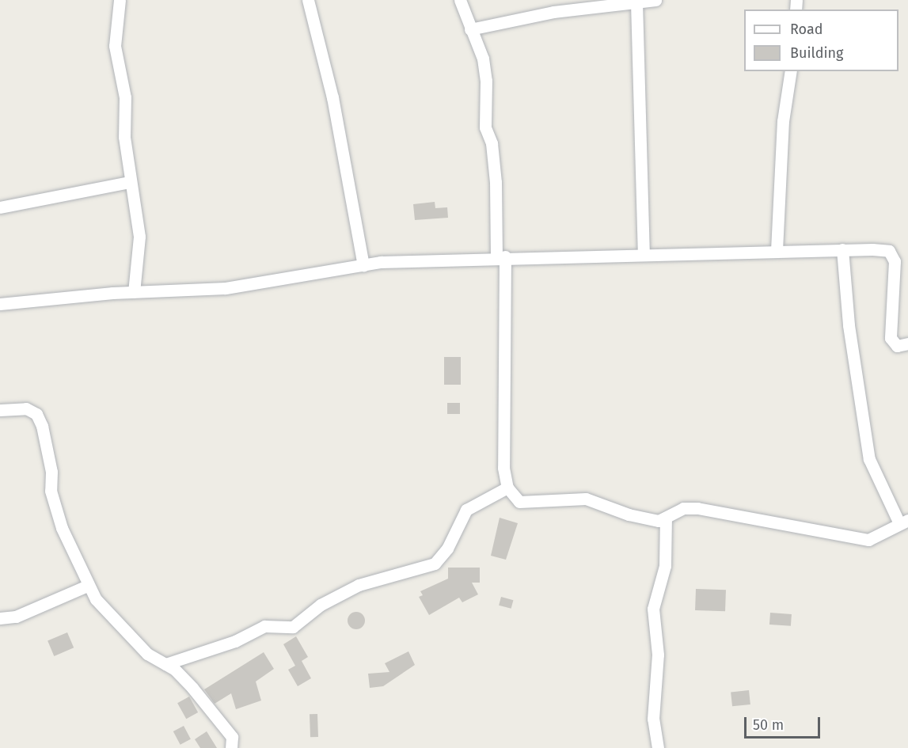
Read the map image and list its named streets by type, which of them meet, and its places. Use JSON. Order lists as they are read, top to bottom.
{
  "legend": ["Road", "Building"],
  "scale_bar": "50 m"
}
